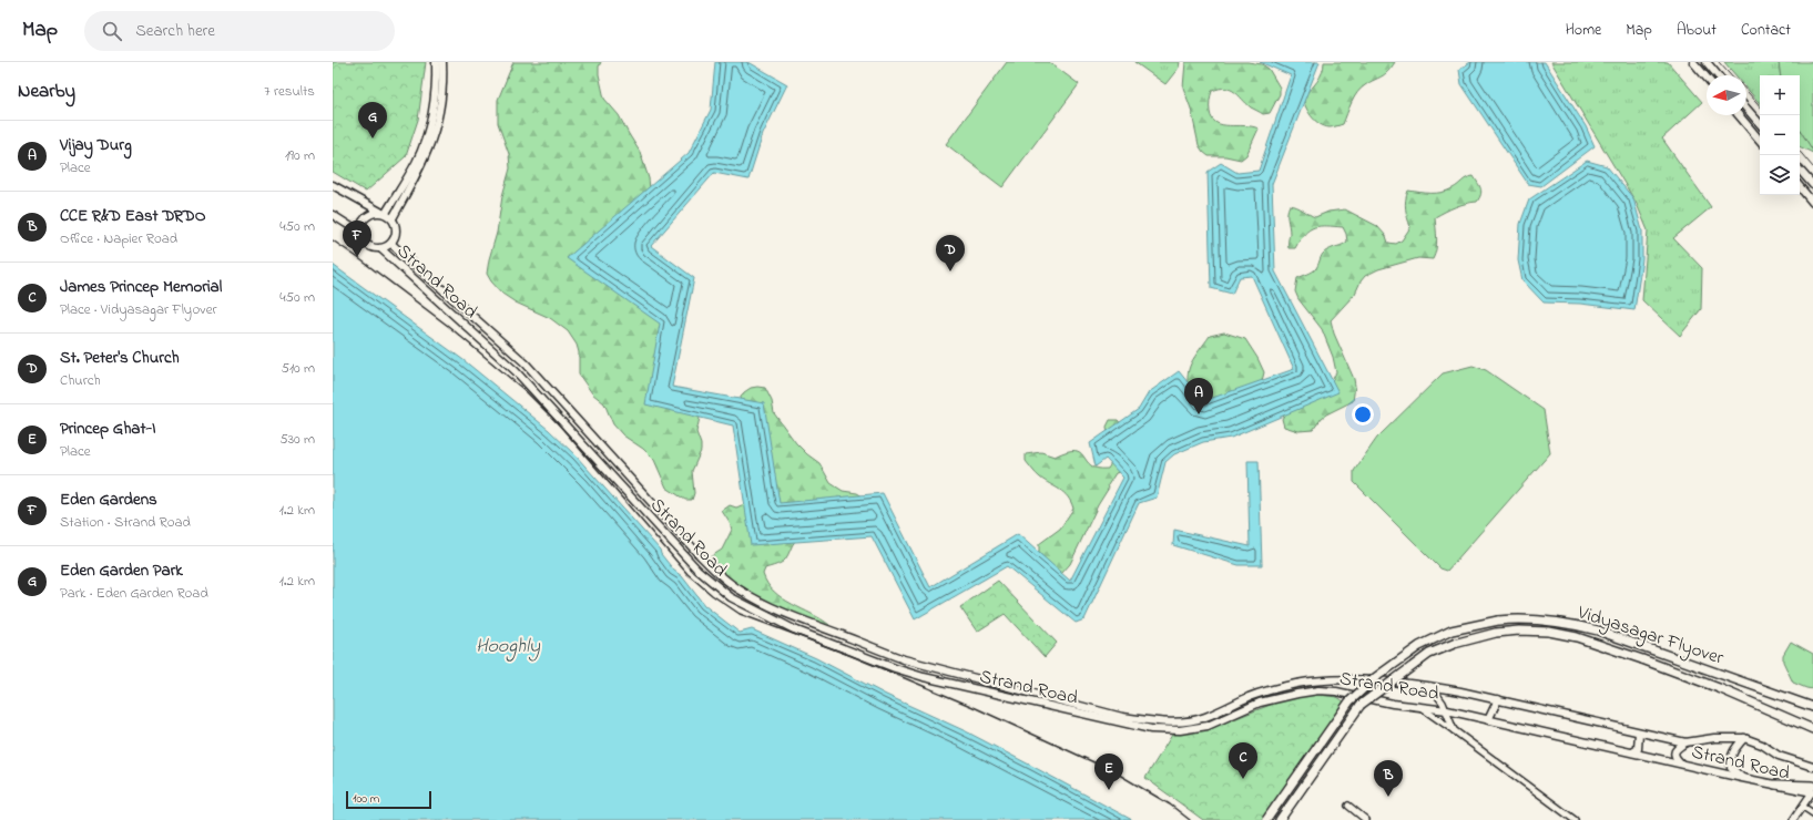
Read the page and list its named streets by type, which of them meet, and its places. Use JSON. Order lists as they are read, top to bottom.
{
  "streets": {
    "highway": ["Vidyasagar Flyover"],
    "main road": ["Strand Road"]
  },
  "water": ["Hooghly"],
  "scale_bar": "100 m",
  "north": "left",
  "page": {
    "header": "Map",
    "search": "Search here",
    "nav": [
      "Home",
      "Map",
      "About",
      "Contact"
    ],
    "heading": ["Nearby", "7 results"],
    "map_buttons": ["+", "−"],
    "pins": [
      "G",
      "F",
      "D",
      "A",
      "C",
      "E",
      "B"
    ],
    "list": [
      {
        "mark": "A",
        "name": "Vijay Durg",
        "note": "Place",
        "value": "190 m"
      },
      {
        "mark": "B",
        "name": "CCE R&D East DRDO",
        "note": "Office · Napier Road",
        "value": "450 m"
      },
      {
        "mark": "C",
        "name": "James Princep Memorial",
        "note": "Place · Vidyasagar Flyover",
        "value": "450 m"
      },
      {
        "mark": "D",
        "name": "St. Peter's Church",
        "note": "Church",
        "value": "510 m"
      },
      {
        "mark": "E",
        "name": "Princep Ghat-I",
        "note": "Place",
        "value": "530 m"
      },
      {
        "mark": "F",
        "name": "Eden Gardens",
        "note": "Station · Strand Road",
        "value": "1.2 km"
      },
      {
        "mark": "G",
        "name": "Eden Garden Park",
        "note": "Park · Eden Garden Road",
        "value": "1.2 km"
      }
    ],
    "scale": "100 m"
  }
}
